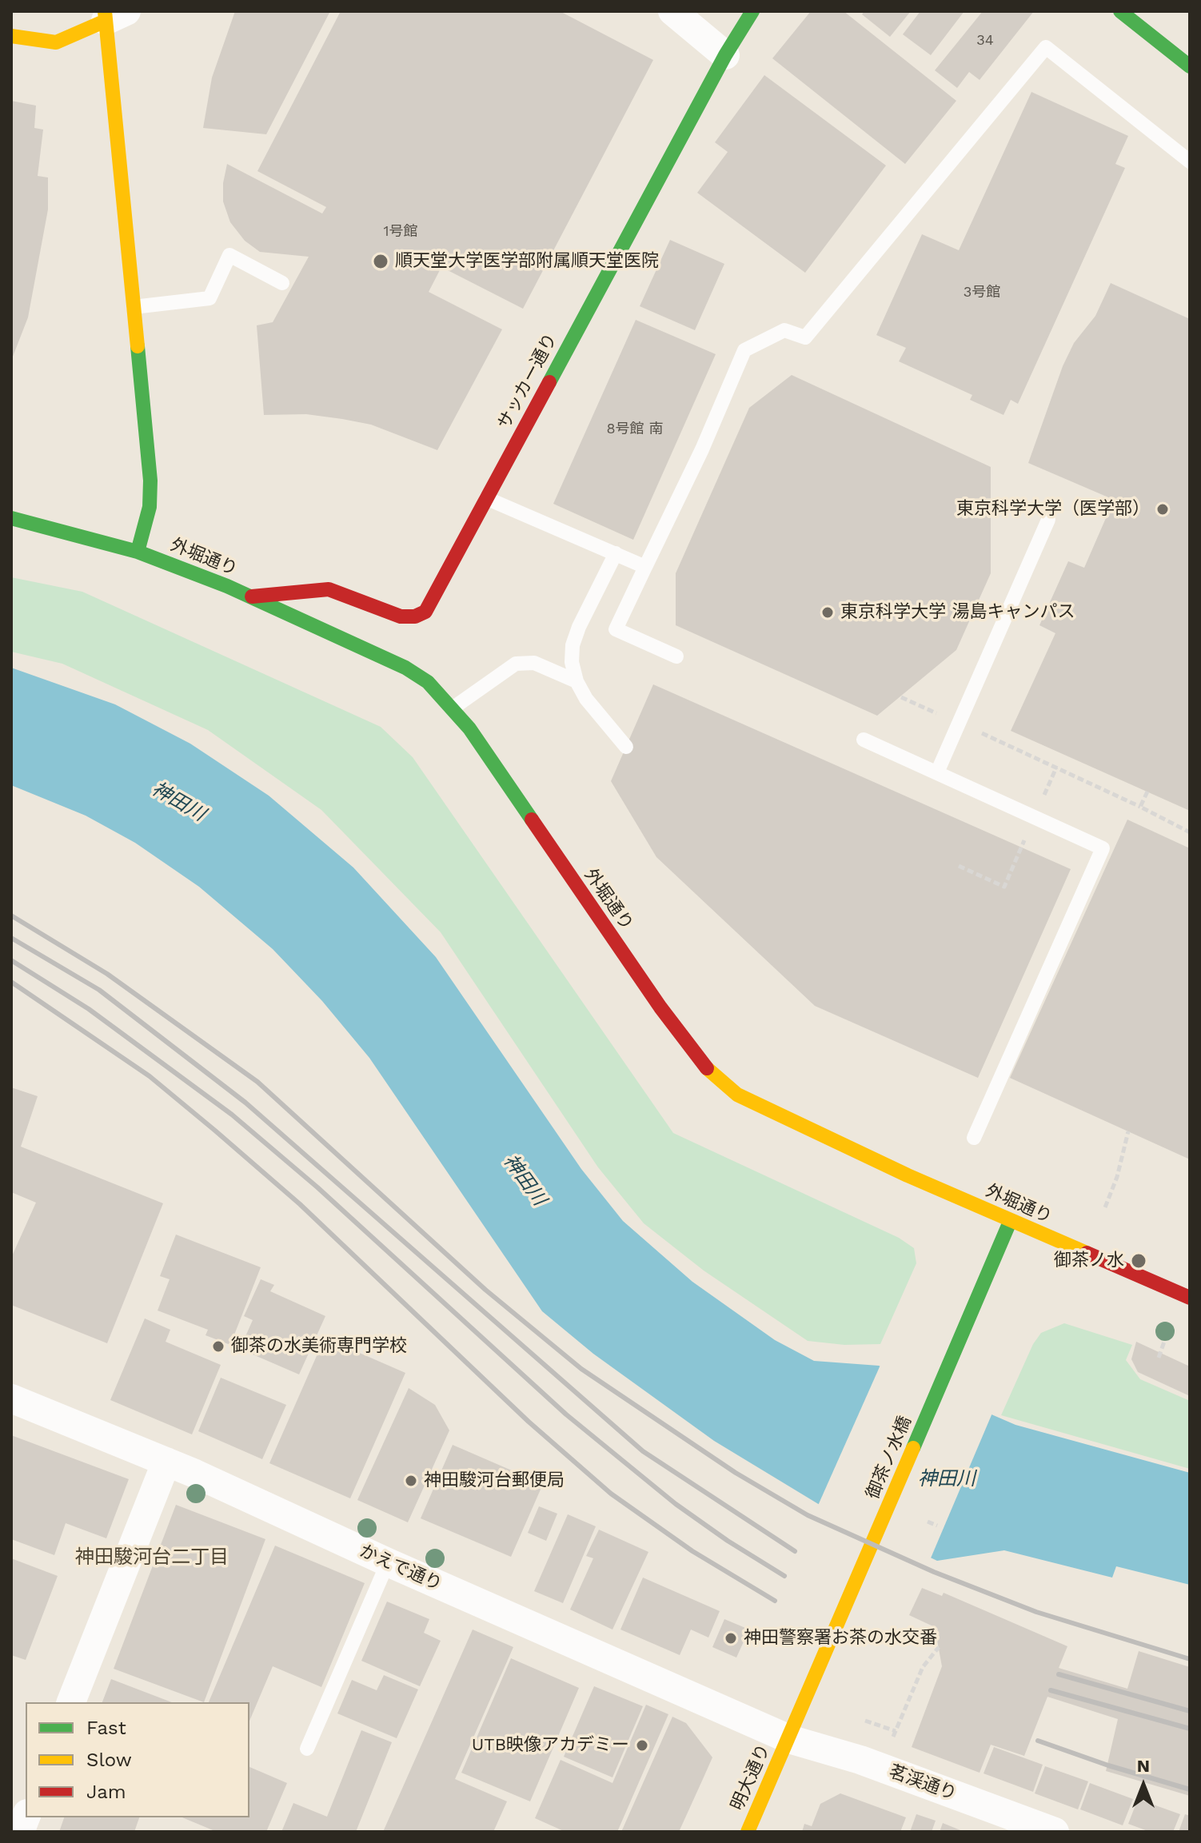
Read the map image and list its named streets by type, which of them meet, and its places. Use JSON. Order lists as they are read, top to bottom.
{
  "streets": {
    "main road": [
      "サッカー通り",
      "外堀通り",
      "御茶ノ水橋",
      "明大通り"
    ],
    "street": ["かえで通り", "茗渓通り"]
  },
  "crossings": [
    ["サッカー通り", "外堀通り"],
    ["外堀通り", "御茶ノ水橋"],
    ["御茶ノ水橋", "かえで通り"],
    ["御茶ノ水橋", "明大通り"],
    ["御茶ノ水橋", "茗渓通り"],
    ["かえで通り", "明大通り"],
    ["かえで通り", "茗渓通り"],
    ["明大通り", "茗渓通り"]
  ],
  "districts": ["神田駿河台二丁目"],
  "water": ["神田川"],
  "places": [
    "順天堂大学医学部附属順天堂医院",
    "東京科学大学（医学部）",
    "東京科学大学 湯島キャンパス",
    "御茶ノ水",
    "御茶の水美術専門学校",
    "神田駿河台郵便局",
    "神田警察署お茶の水交番",
    "UTB映像アカデミー"
  ],
  "house_numbers": [
    "34",
    "1号館",
    "3号館",
    "8号館 南"
  ],
  "legend": ["Fast", "Slow", "Jam"],
  "north": "top"
}
